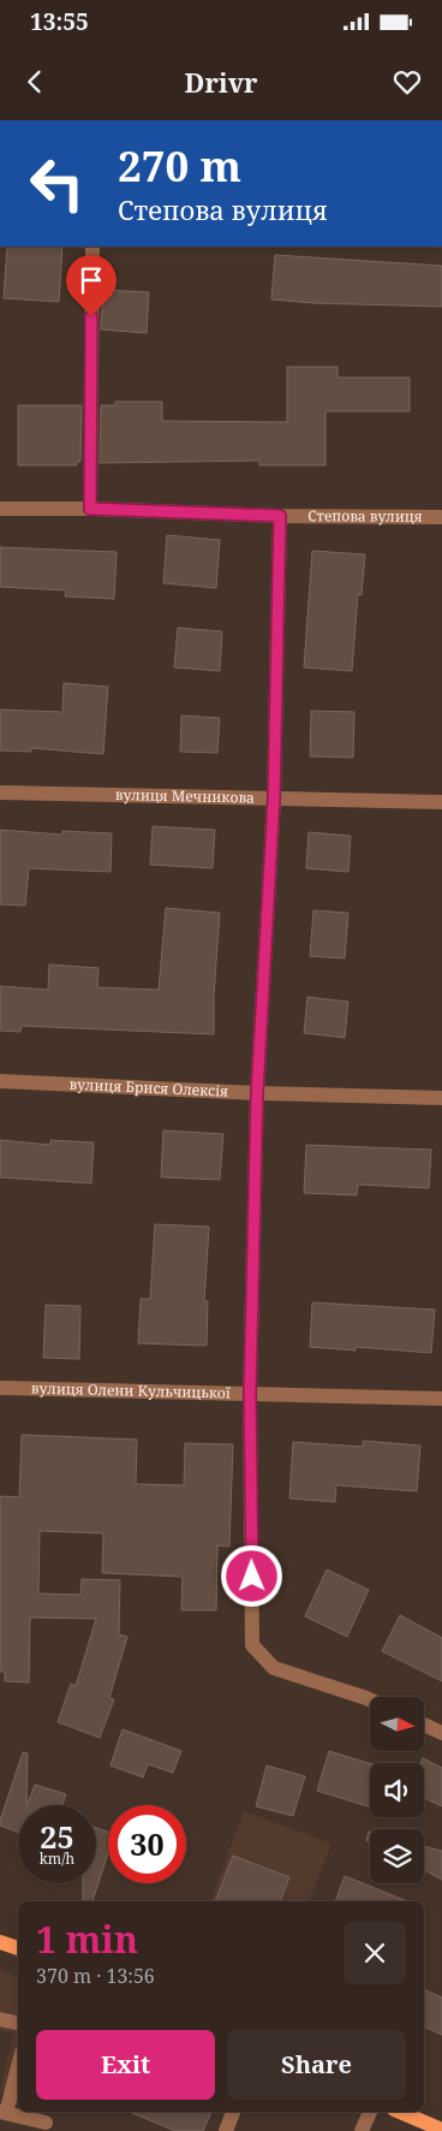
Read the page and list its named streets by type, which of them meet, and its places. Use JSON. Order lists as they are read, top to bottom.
{
  "streets": {
    "street": [
      "Степова вулиця",
      "вулиця Мечникова",
      "вулиця Брися Олексія",
      "вулиця Олени Кульчицької"
    ]
  },
  "north": "right",
  "page": {
    "status": "13:55",
    "header": "Drivr",
    "turn": ["270 m", "Степова вулиця"],
    "speed": "25 km/h",
    "limit": "30",
    "heading": ["1 min", "370 m · 13:56"],
    "buttons": ["Exit", "Share"]
  }
}
